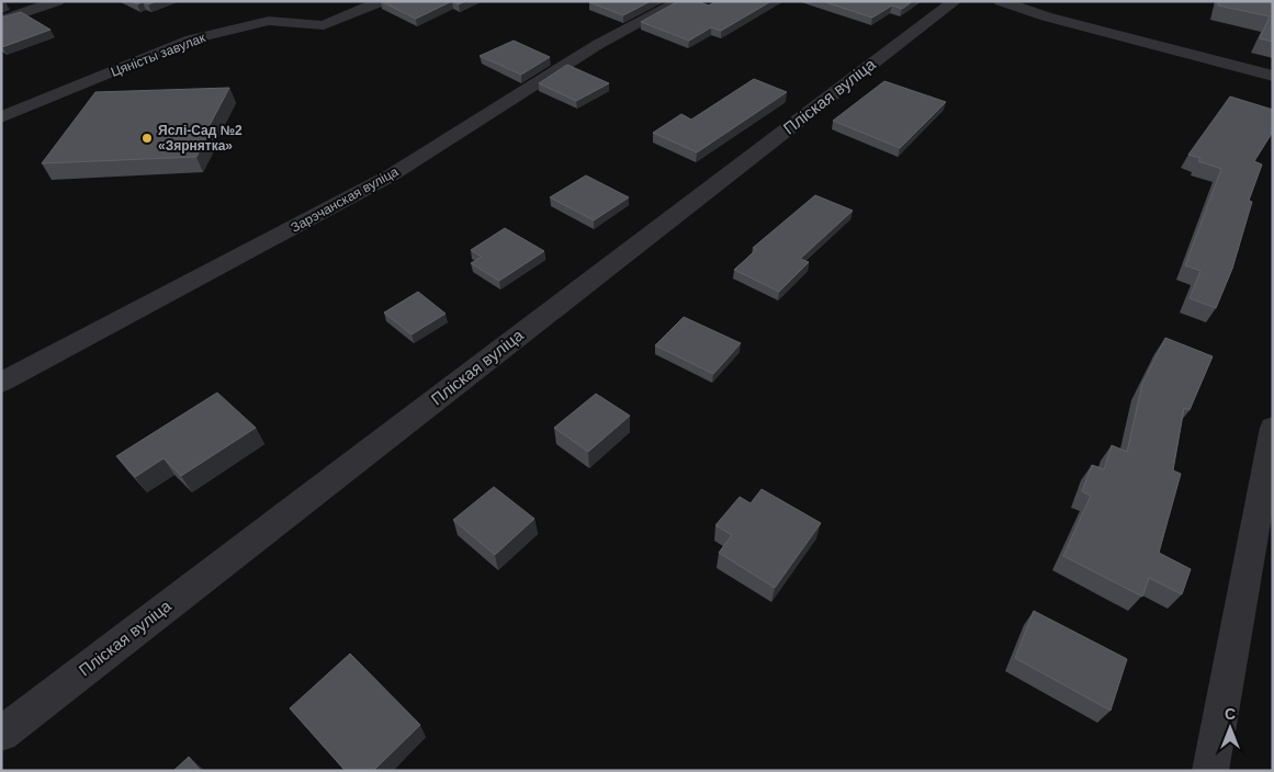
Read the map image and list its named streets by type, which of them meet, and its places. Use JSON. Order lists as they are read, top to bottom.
{
  "streets": {
    "street": ["Цяністы завулак", "Пліская вуліца", "Зарэчанская вуліца"]
  },
  "places": ["Яслі-Сад №2 «Зярнятка»"],
  "north": "top"
}
